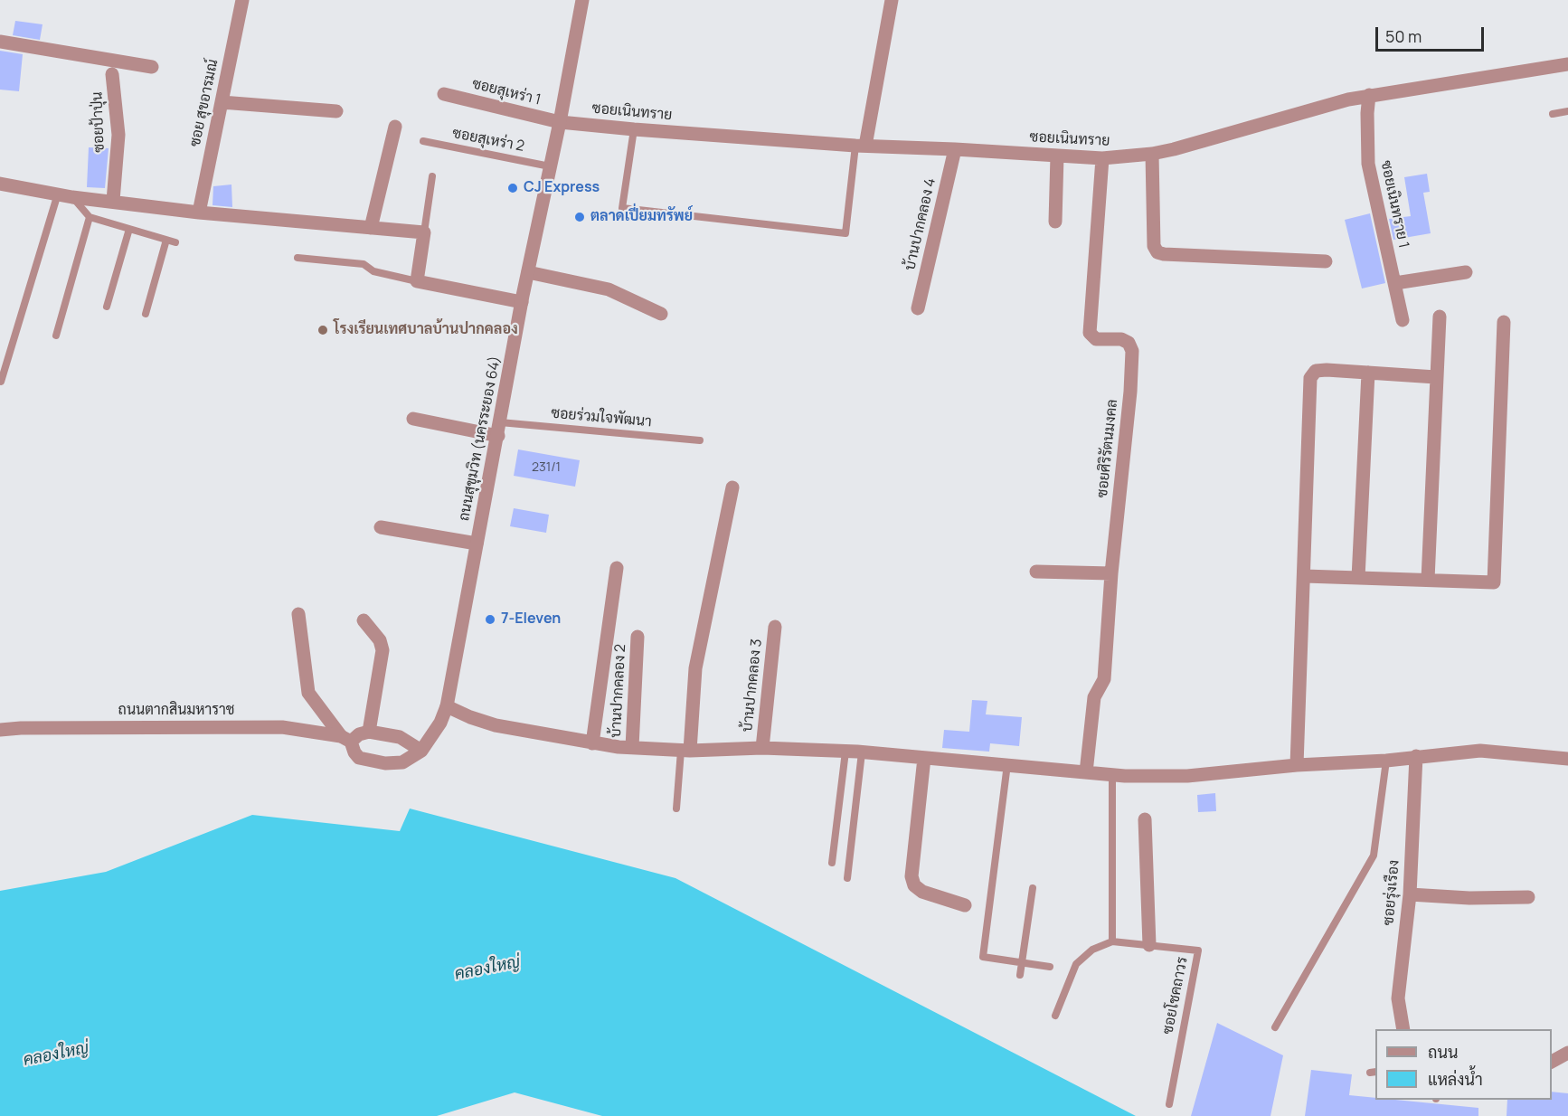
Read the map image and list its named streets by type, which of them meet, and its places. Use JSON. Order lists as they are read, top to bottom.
{
  "streets": {
    "street": [
      "ซอยสุเหร่า 1",
      "ซอย สุขอารมณ์",
      "ซอยเนินทราย",
      "ซอยป้าปุ่น",
      "ซอยเนินทราย 1",
      "บ้านปากคลอง 4",
      "ถนนสุขุมวิท (นครระยอง 64)",
      "ซอยศิริรัตนมงคล",
      "บ้านปากคลอง 3",
      "บ้านปากคลอง 2",
      "ถนนตากสินมหาราช",
      "ซอยรุ่งเรือง"
    ],
    "lane": ["ซอยสุเหร่า 2", "ซอยร่วมใจพัฒนา", "ซอยโชคถาวร"]
  },
  "crossings": [
    ["ซอยสุเหร่า 1", "ซอยเนินทราย"],
    ["ซอยสุเหร่า 1", "ถนนสุขุมวิท (นครระยอง 64)"],
    ["ซอยเนินทราย", "ซอยเนินทราย 1"],
    ["ซอยเนินทราย", "บ้านปากคลอง 4"],
    ["ซอยเนินทราย", "ถนนสุขุมวิท (นครระยอง 64)"],
    ["ซอยเนินทราย", "ซอยศิริรัตนมงคล"],
    ["ซอยสุเหร่า 2", "ถนนสุขุมวิท (นครระยอง 64)"],
    ["ซอยร่วมใจพัฒนา", "ถนนสุขุมวิท (นครระยอง 64)"]
  ],
  "water": ["คลองใหญ่"],
  "places": [
    "CJ Express",
    "ตลาดเปี่ยมทรัพย์",
    "โรงเรียนเทศบาลบ้านปากคลอง",
    "7-Eleven"
  ],
  "house_numbers": ["231/1"],
  "legend": ["ถนน", "แหล่งน้ำ"],
  "scale_bar": "50 m"
}
